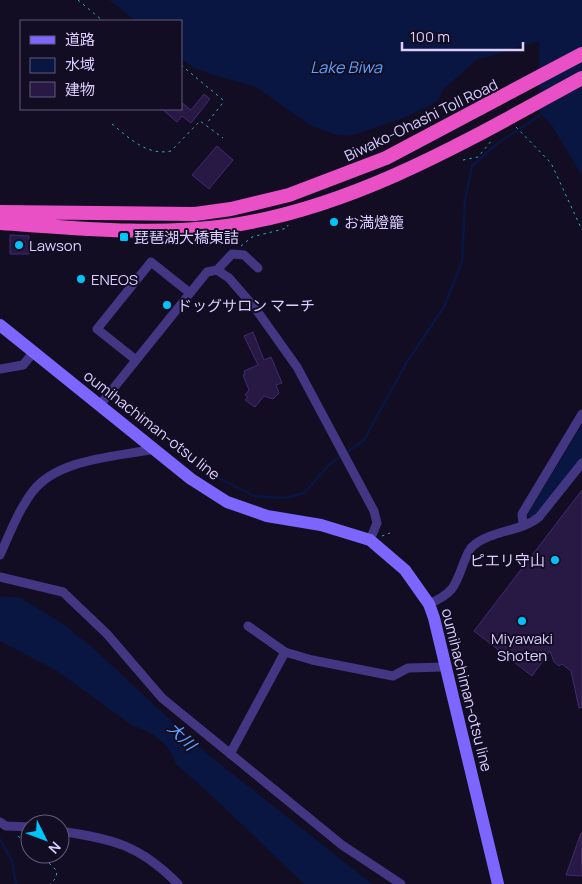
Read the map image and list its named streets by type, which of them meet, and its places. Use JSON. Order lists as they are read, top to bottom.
{
  "streets": {
    "highway": ["Biwako-Ohashi Toll Road"],
    "main road": ["oumihachiman-otsu line"]
  },
  "water": ["Lake Biwa", "大川"],
  "places": {
    "other": [
      "お満燈籠",
      "Lawson",
      "ENEOS",
      "ドッグサロン マーチ",
      "ピエリ守山",
      "Miyawaki Shoten"
    ],
    "transit": ["琵琶湖大橋東詰"]
  },
  "legend": ["道路", "水域", "建物"],
  "scale_bar": "100 m",
  "north": "bottom right"
}
